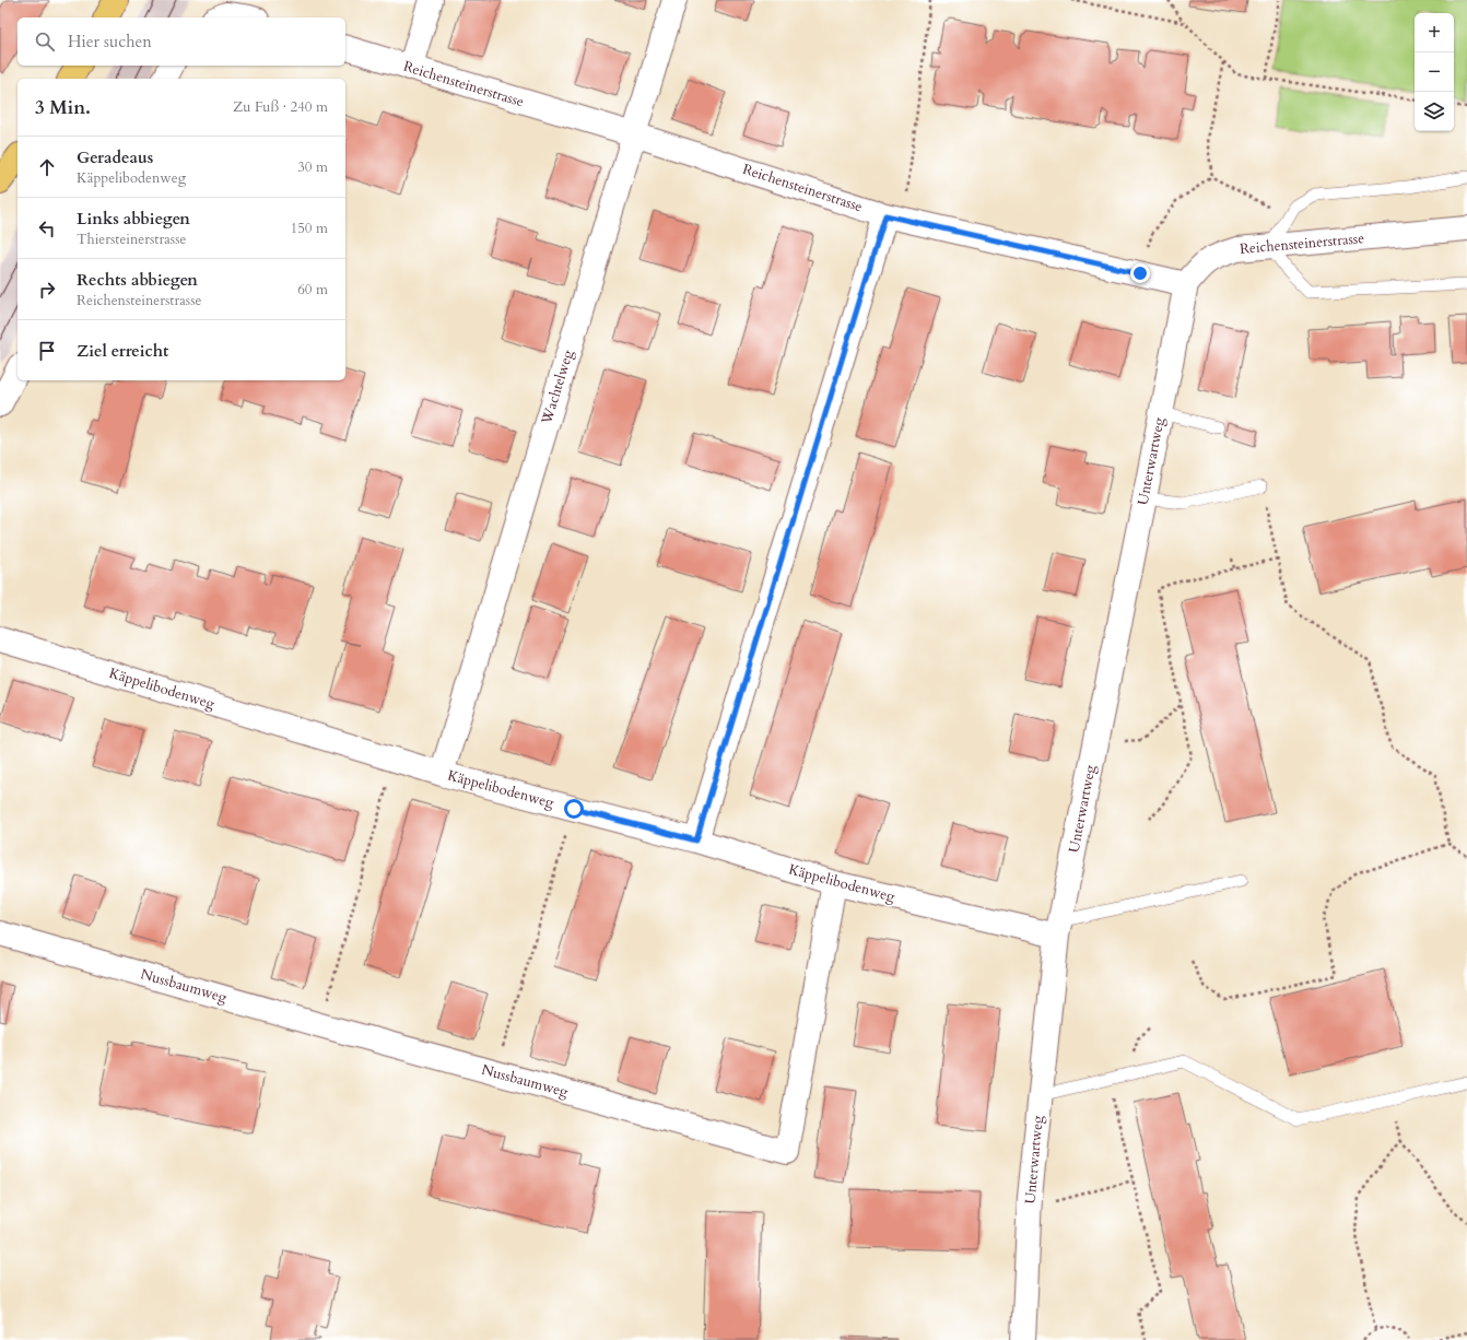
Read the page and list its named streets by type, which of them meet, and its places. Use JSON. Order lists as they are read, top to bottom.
{
  "streets": {
    "street": [
      "Reichensteinerstrasse",
      "Wachtelweg",
      "Unterwartweg",
      "Käppelibodenweg",
      "Nussbaumweg"
    ]
  },
  "crossings": [
    ["Reichensteinerstrasse", "Wachtelweg"],
    ["Reichensteinerstrasse", "Unterwartweg"],
    ["Wachtelweg", "Käppelibodenweg"],
    ["Unterwartweg", "Käppelibodenweg"],
    ["Käppelibodenweg", "Nussbaumweg"]
  ],
  "page": {
    "map_buttons": ["+", "−"],
    "search": "Hier suchen",
    "heading": ["3 Min.", "Zu Fuß · 240 m"],
    "list": [
      ["Geradeaus", "Käppelibodenweg", "30 m"],
      ["Links abbiegen", "Thiersteinerstrasse", "150 m"],
      ["Rechts abbiegen", "Reichensteinerstrasse", "60 m"],
      "Ziel erreicht"
    ]
  }
}
